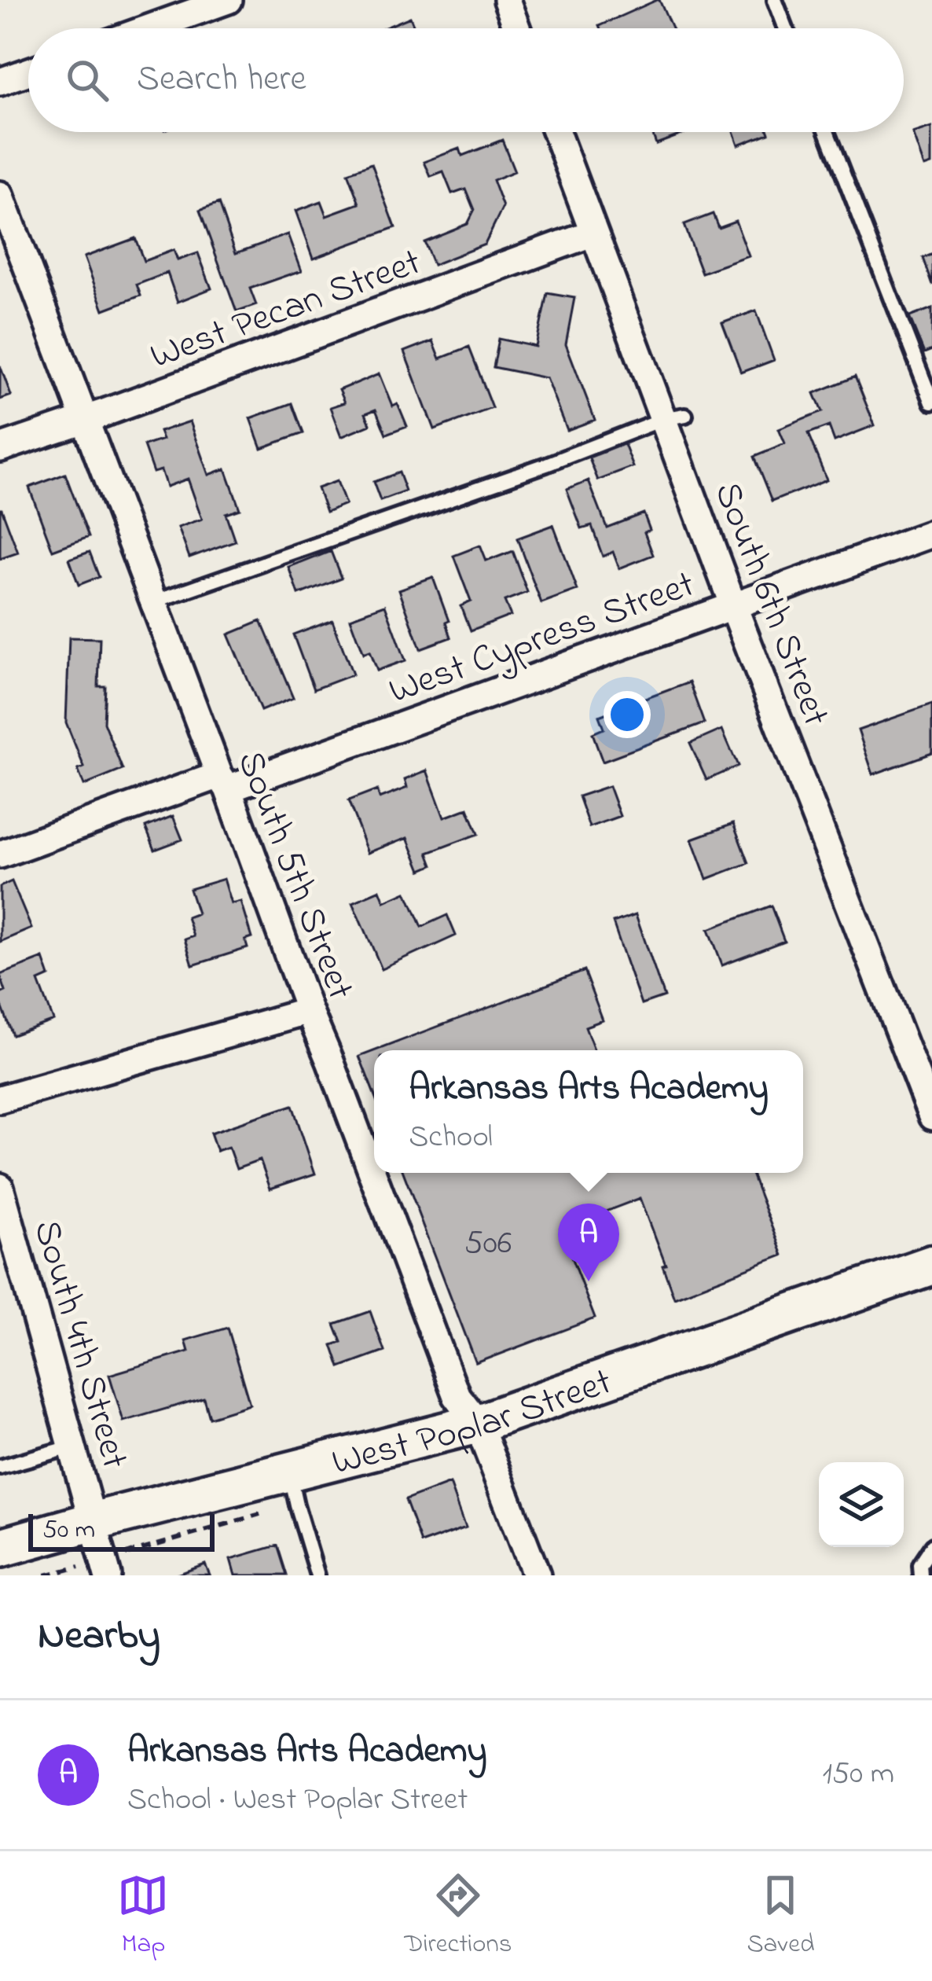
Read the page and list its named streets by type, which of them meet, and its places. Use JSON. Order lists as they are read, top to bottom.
{
  "streets": {
    "street": [
      "West Pecan Street",
      "South 6th Street",
      "West Cypress Street",
      "South 5th Street",
      "South 4th Street",
      "West Poplar Street"
    ]
  },
  "crossings": [
    ["West Pecan Street", "South 6th Street"],
    ["West Pecan Street", "South 5th Street"],
    ["South 6th Street", "West Cypress Street"],
    ["West Cypress Street", "South 5th Street"],
    ["South 5th Street", "West Poplar Street"],
    ["South 4th Street", "West Poplar Street"]
  ],
  "house_numbers": ["506"],
  "scale_bar": "50 m",
  "page": {
    "search": "Search here",
    "popup": ["Arkansas Arts Academy", "School"],
    "pins": "A",
    "scale": "50 m",
    "heading": "Nearby",
    "list": [
      {
        "mark": "A",
        "name": "Arkansas Arts Academy",
        "note": "School · West Poplar Street",
        "value": "150 m"
      }
    ],
    "nav": ["Map", "Directions", "Saved"]
  }
}
